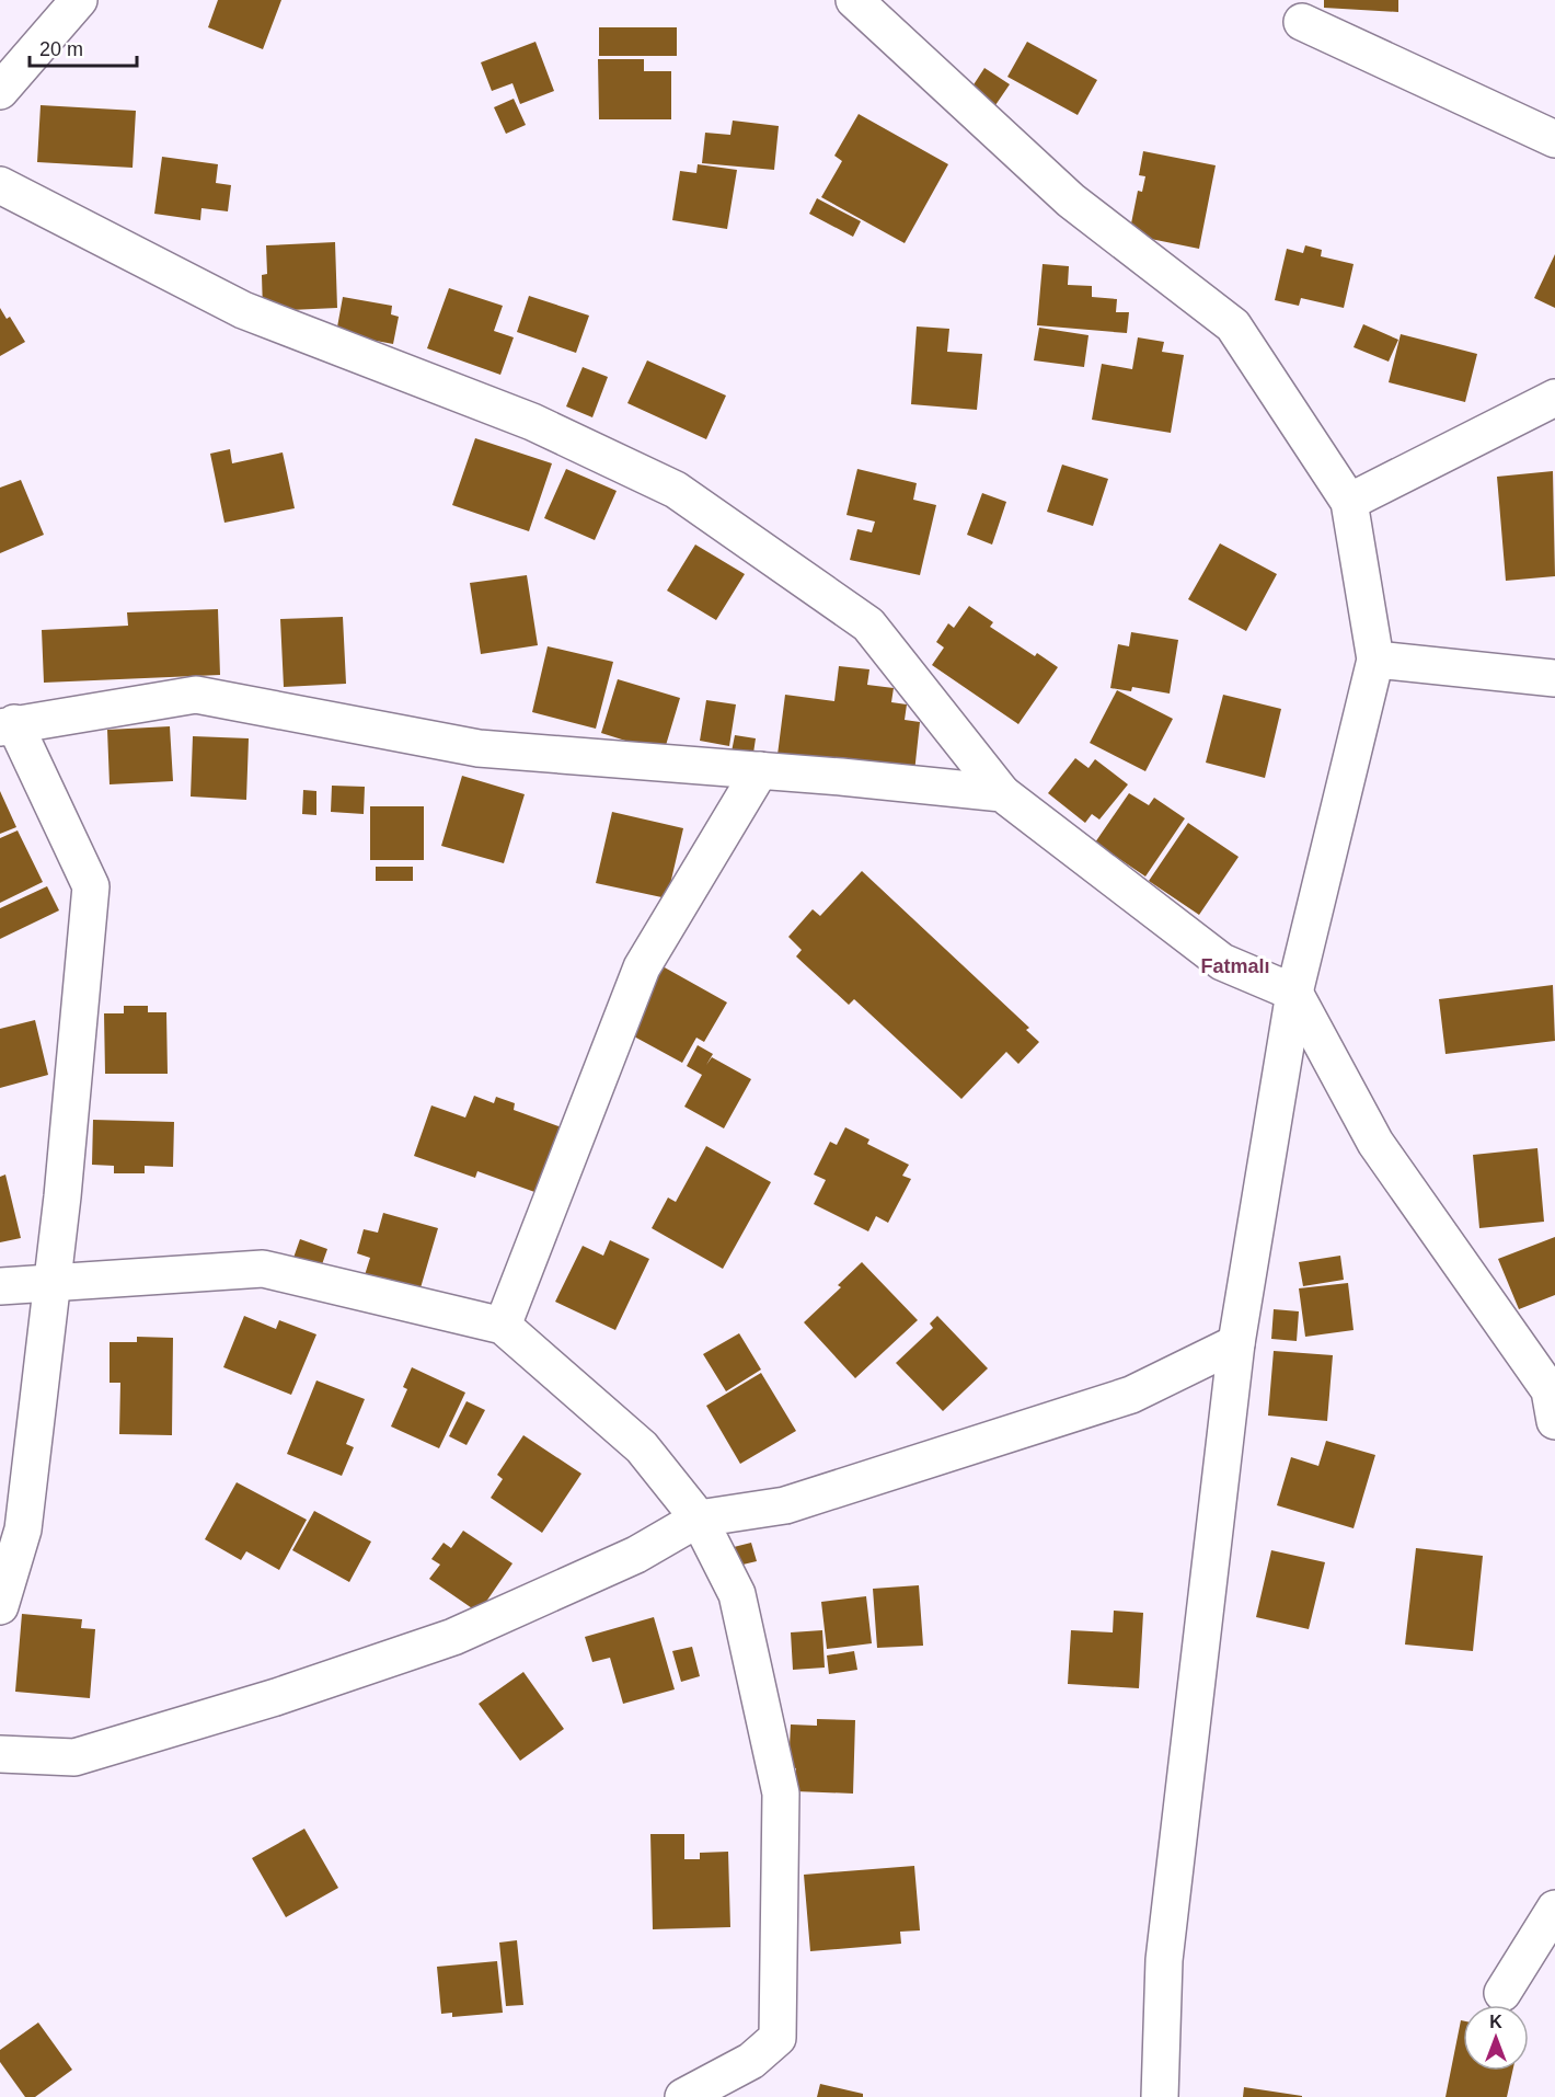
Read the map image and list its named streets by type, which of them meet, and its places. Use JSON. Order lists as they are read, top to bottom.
{
  "districts": ["Fatmalı"],
  "scale_bar": "20 m",
  "north": "top"
}
